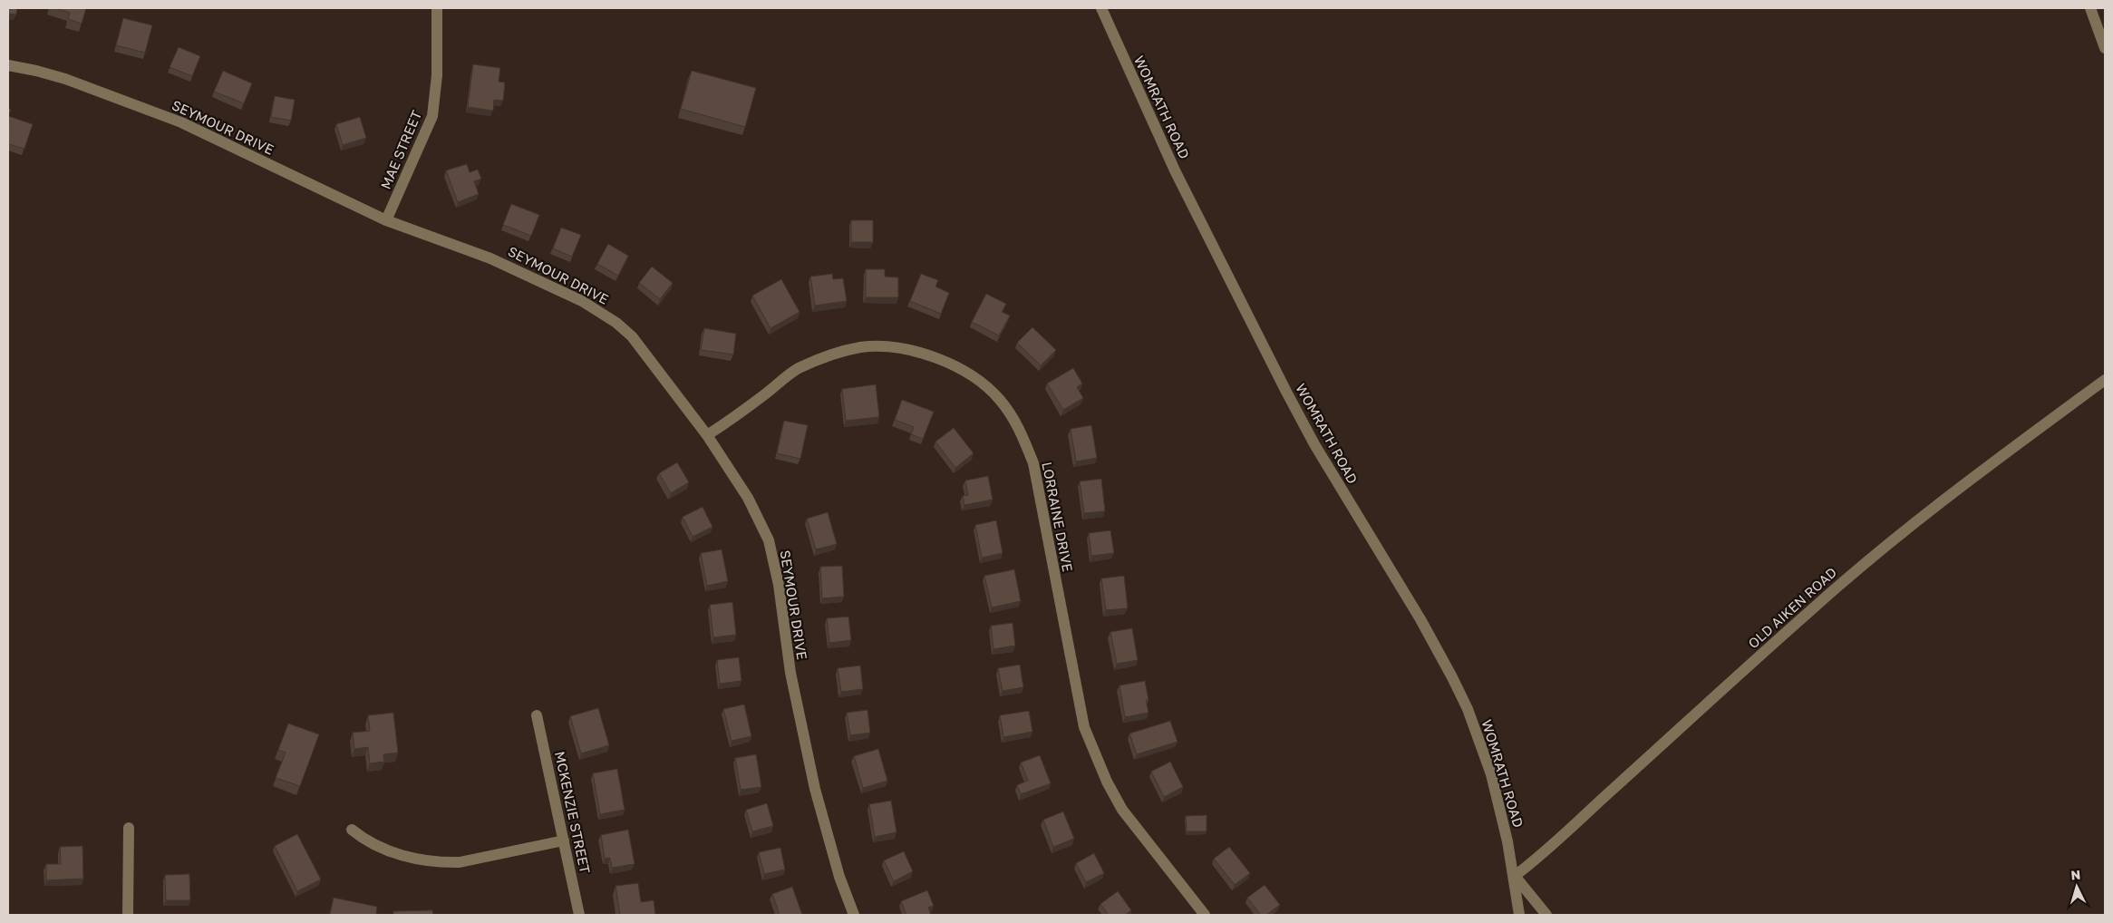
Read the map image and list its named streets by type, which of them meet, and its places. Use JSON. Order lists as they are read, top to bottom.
{
  "streets": {
    "street": [
      "WOMRATH ROAD",
      "SEYMOUR DRIVE",
      "MAE STREET",
      "LORRAINE DRIVE",
      "OLD AIKEN ROAD",
      "MCKENZIE STREET"
    ]
  },
  "crossings": [
    ["WOMRATH ROAD", "OLD AIKEN ROAD"],
    ["SEYMOUR DRIVE", "MAE STREET"],
    ["SEYMOUR DRIVE", "LORRAINE DRIVE"]
  ],
  "north": "top"
}
